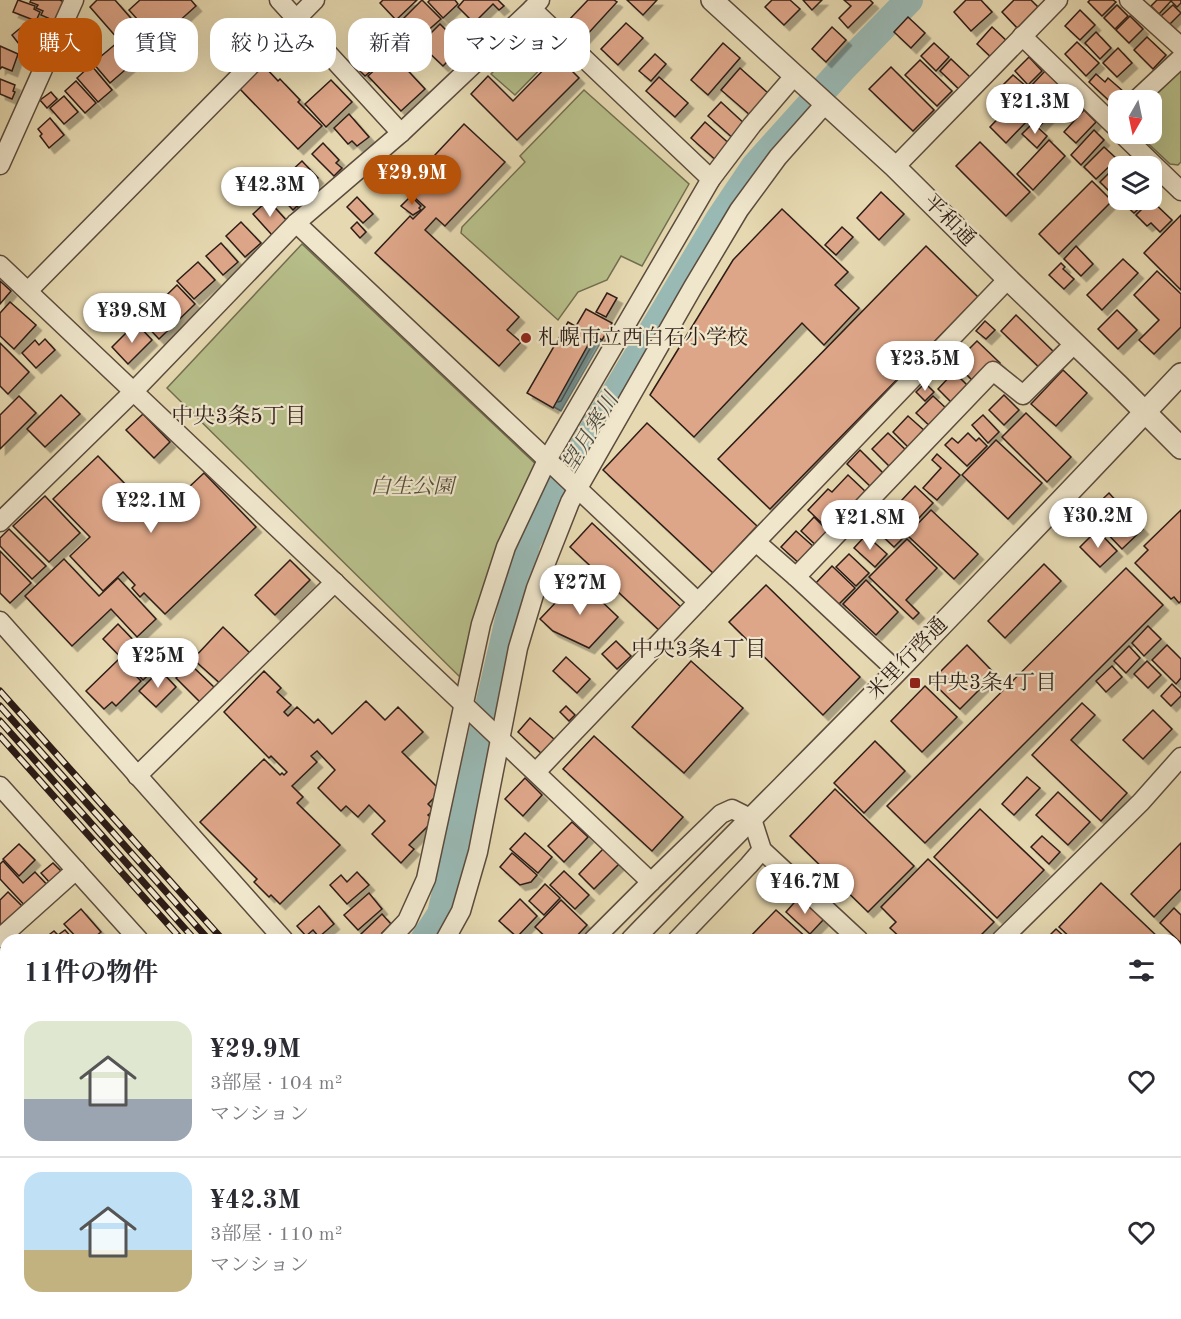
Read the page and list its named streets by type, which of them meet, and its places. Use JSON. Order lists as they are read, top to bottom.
{
  "streets": {
    "street": ["平和通", "米里行啓通"]
  },
  "crossings": [
    ["平和通", "米里行啓通"]
  ],
  "districts": ["中央3条5丁目", "中央3条4丁目"],
  "water": ["望月寒川"],
  "parks": ["白生公園"],
  "places": {
    "other": ["札幌市立西白石小学校"],
    "transit": ["中央3条4丁目"]
  },
  "north": "bottom",
  "page": {
    "chip": [
      "購入",
      "賃貸",
      "絞り込み",
      "新着",
      "マンション"
    ],
    "price": [
      "¥21.3M",
      "¥29.9M",
      "¥42.3M",
      "¥39.8M",
      "¥23.5M",
      "¥22.1M",
      "¥30.2M",
      "¥21.8M",
      "¥27M",
      "¥25M",
      "¥46.7M"
    ],
    "heading": "11件の物件",
    "list": [
      {
        "name": "¥29.9M",
        "note": "3部屋 · 104 m² · マンション"
      },
      {
        "name": "¥42.3M",
        "note": "3部屋 · 110 m² · マンション"
      }
    ]
  }
}
